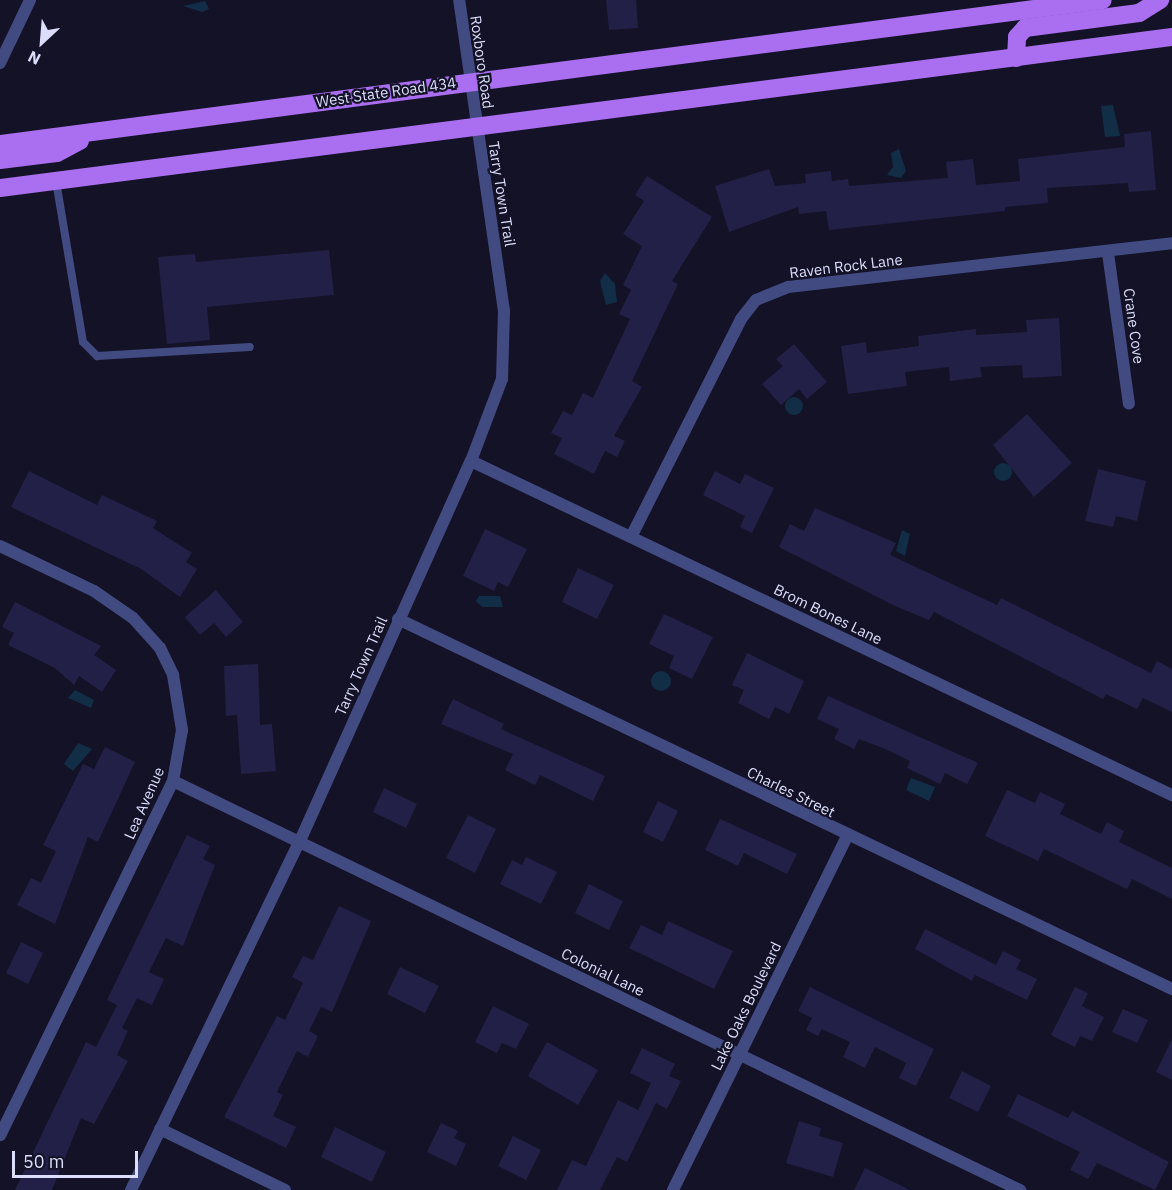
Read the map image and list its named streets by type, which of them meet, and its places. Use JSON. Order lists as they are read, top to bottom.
{
  "streets": {
    "main road": ["West State Road 434"],
    "street": [
      "Roxboro Road",
      "Tarry Town Trail",
      "Raven Rock Lane",
      "Crane Cove",
      "Brom Bones Lane",
      "Charles Street",
      "Lea Avenue",
      "Colonial Lane",
      "Lake Oaks Boulevard"
    ]
  },
  "crossings": [
    ["Roxboro Road", "West State Road 434"],
    ["Roxboro Road", "Tarry Town Trail"],
    ["Tarry Town Trail", "Brom Bones Lane"],
    ["Tarry Town Trail", "Charles Street"],
    ["Tarry Town Trail", "Colonial Lane"],
    ["Raven Rock Lane", "Crane Cove"],
    ["Raven Rock Lane", "Brom Bones Lane"],
    ["Charles Street", "Lake Oaks Boulevard"],
    ["Lea Avenue", "Colonial Lane"],
    ["Colonial Lane", "Lake Oaks Boulevard"]
  ],
  "scale_bar": "50 m",
  "north": "bottom left"
}
